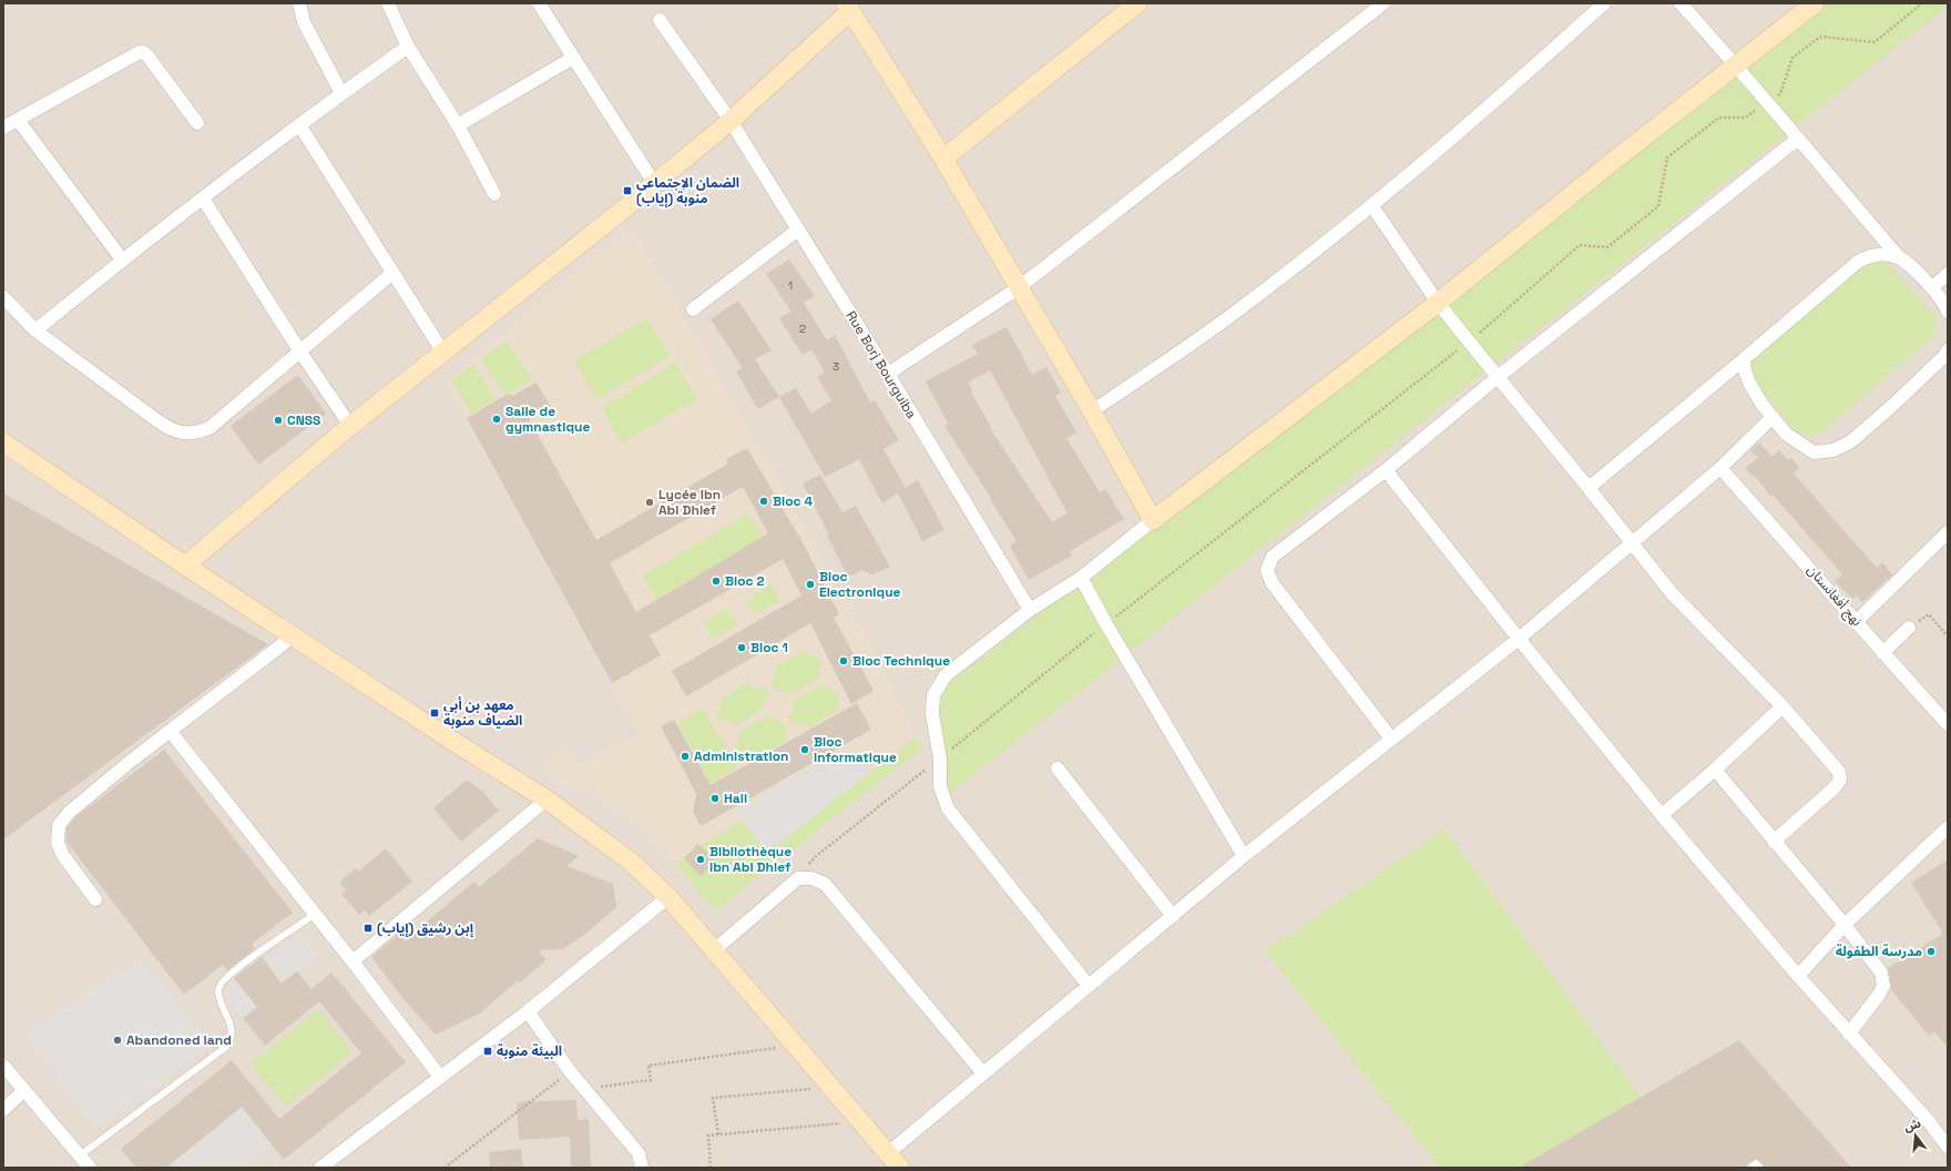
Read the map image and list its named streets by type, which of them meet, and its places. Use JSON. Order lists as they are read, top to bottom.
{
  "streets": {
    "street": ["Rue Borj Bourguiba", "نهج أفغانستان"]
  },
  "places": {
    "transit": [
      "الضمان الإجتماعي منوبة (إياب)",
      "معهد بن أبي الضياف منوبة",
      "إبن رشيق (إياب)",
      "البيئة منوبة"
    ],
    "other": [
      "Salle de gymnastique",
      "CNSS",
      "Bloc 4",
      "Lycée Ibn Abi Dhief",
      "Bloc 2",
      "Bloc Electronique",
      "Bloc 1",
      "Bloc Technique",
      "Bloc Informatique",
      "Administration",
      "Hall",
      "Bibliothèque Ibn Abi Dhief",
      "مدرسة الطفولة",
      "Abandoned land"
    ]
  },
  "house_numbers": ["1", "2", "3"],
  "north": "top"
}
